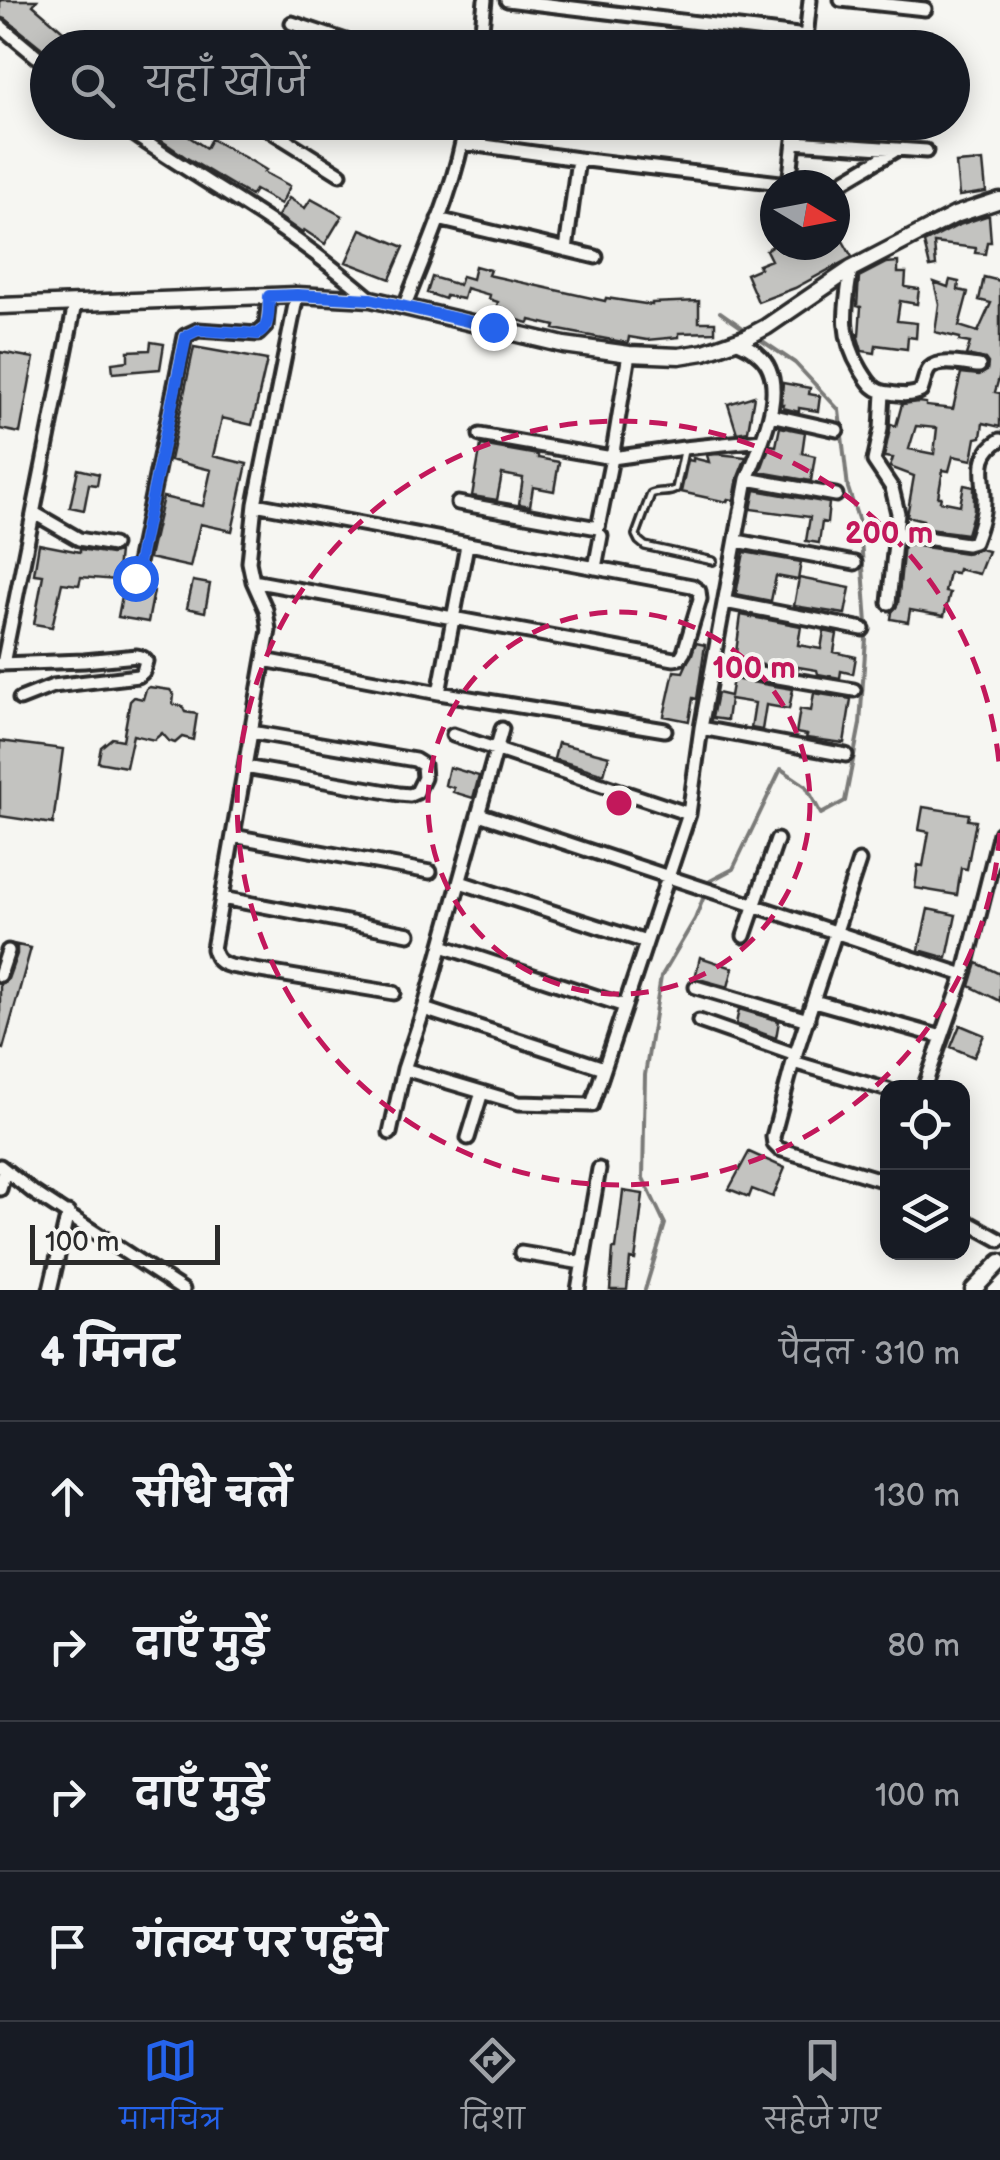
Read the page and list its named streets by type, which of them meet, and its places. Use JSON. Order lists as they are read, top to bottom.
{
  "scale_bar": "100 m",
  "north": "right",
  "page": {
    "search": "यहाँ खोजें",
    "scale": "100 m",
    "heading": ["4 मिनट", "पैदल · 310 m"],
    "list": [
      ["सीधे चलें", "130 m"],
      ["दाएँ मुड़ें", "80 m"],
      ["दाएँ मुड़ें", "100 m"],
      "गंतव्य पर पहुँचे"
    ],
    "nav": ["मानचित्र", "दिशा", "सहेजे गए"]
  },
  "rings": ["200 m", "100 m"]
}
